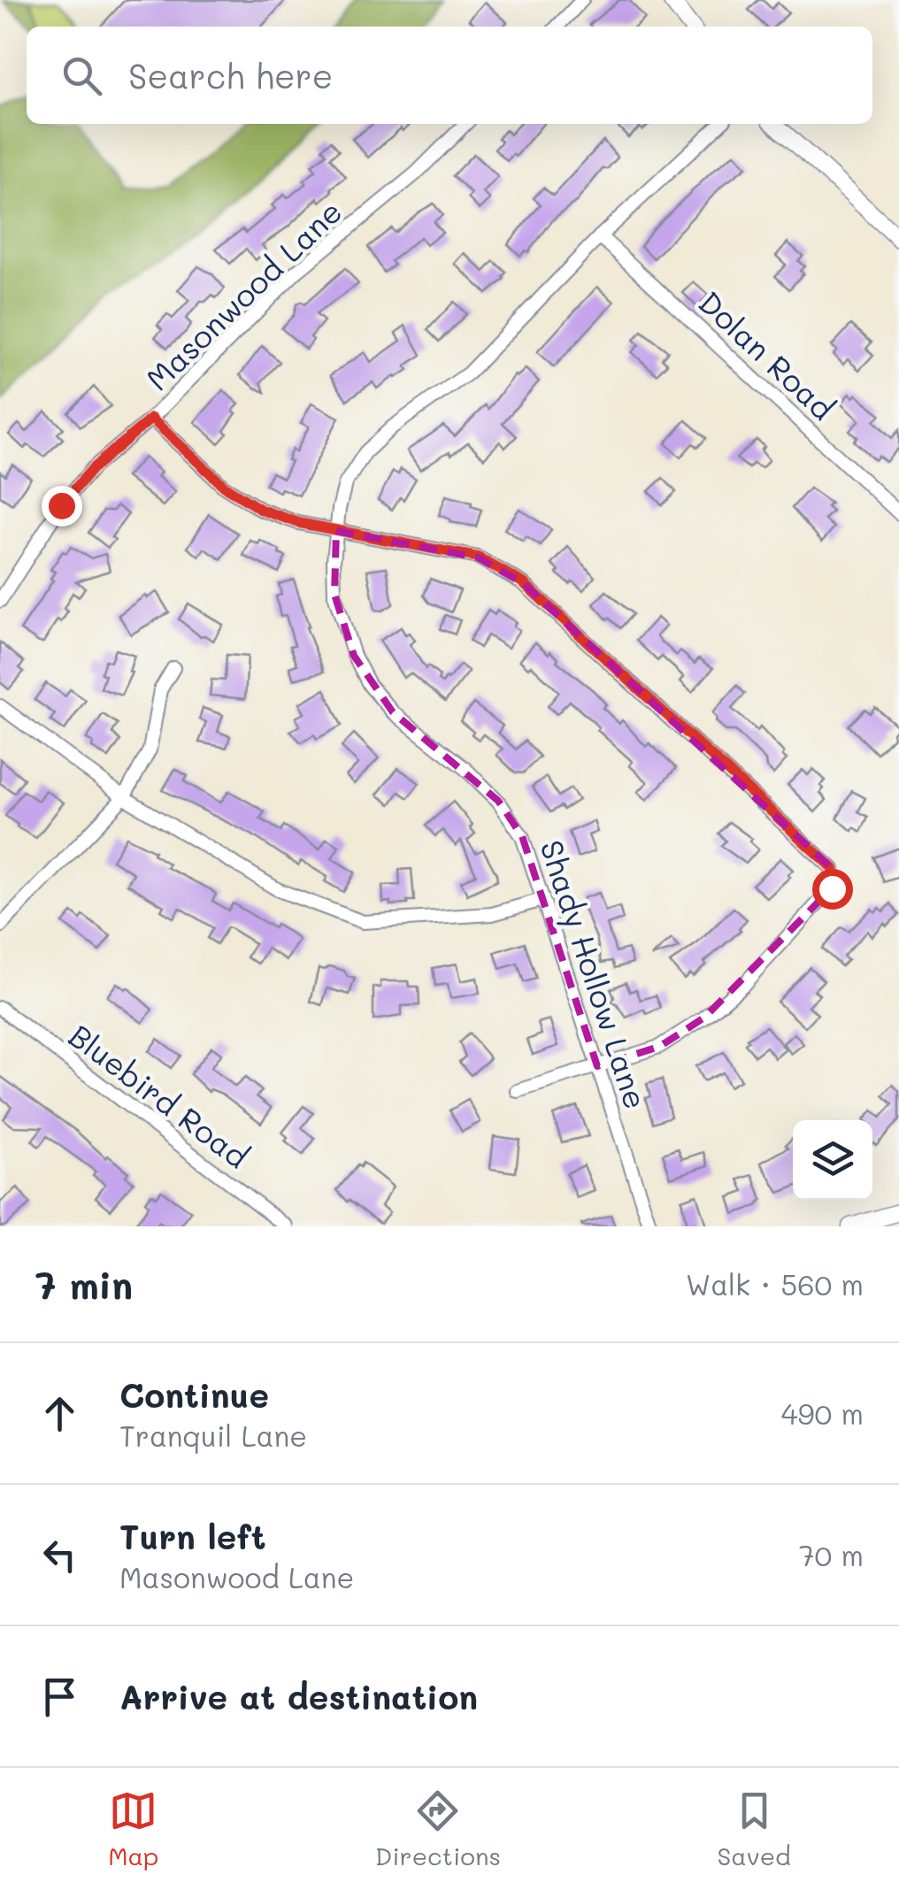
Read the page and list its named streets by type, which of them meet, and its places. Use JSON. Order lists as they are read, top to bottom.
{
  "streets": {
    "street": [
      "Masonwood Lane",
      "Dolan Road",
      "Shady Hollow Lane",
      "Bluebird Road"
    ]
  },
  "crossings": [
    ["Dolan Road", "Shady Hollow Lane"]
  ],
  "page": {
    "search": "Search here",
    "heading": ["7 min", "Walk · 560 m"],
    "list": [
      ["Continue", "Tranquil Lane", "490 m"],
      ["Turn left", "Masonwood Lane", "70 m"],
      "Arrive at destination"
    ],
    "nav": ["Map", "Directions", "Saved"]
  }
}
